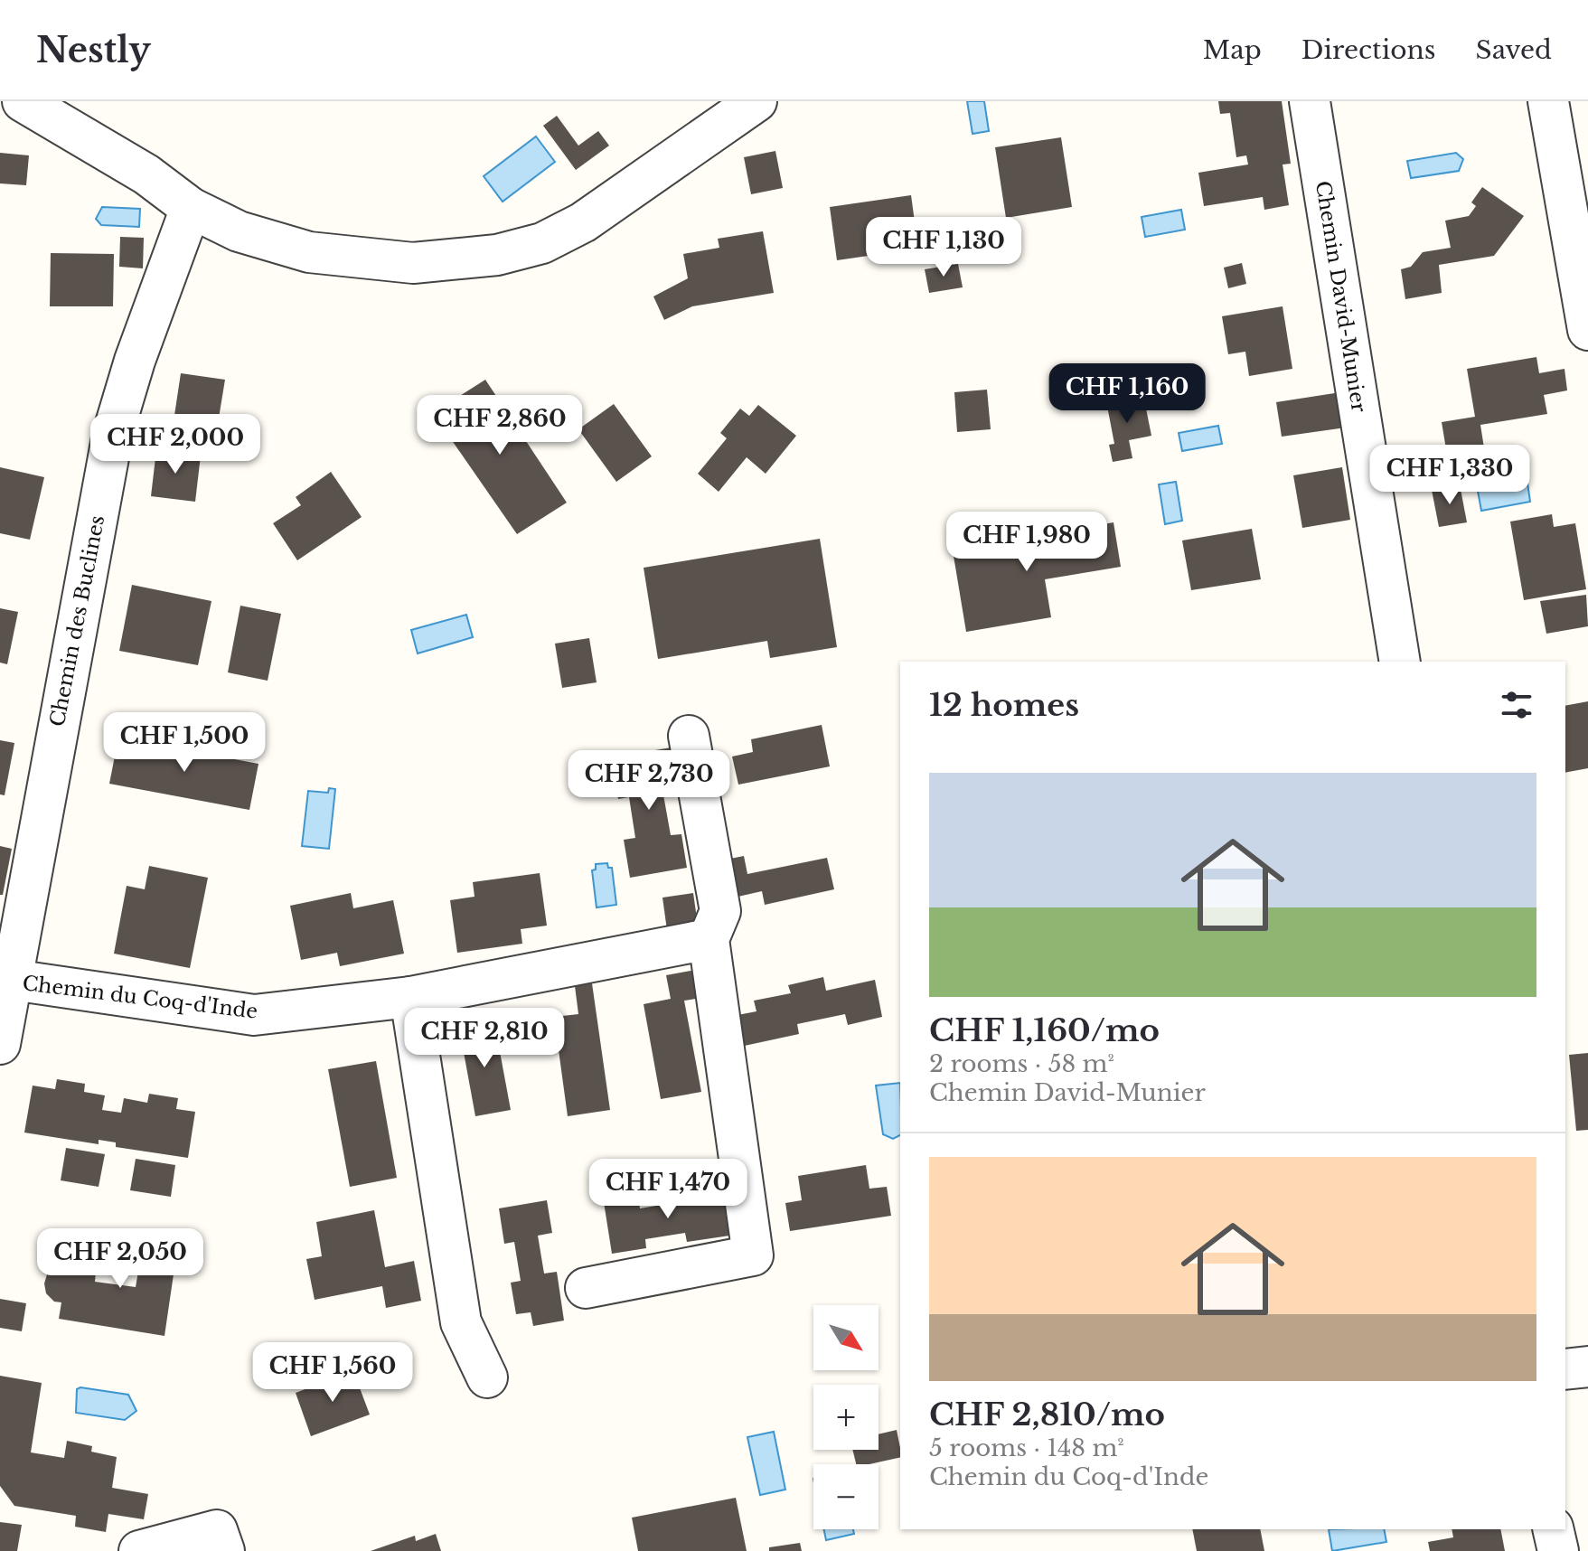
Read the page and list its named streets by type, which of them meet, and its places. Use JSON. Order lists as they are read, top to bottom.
{
  "streets": {
    "street": ["Chemin David-Munier", "Chemin des Buclines", "Chemin du Coq-d'Inde"]
  },
  "crossings": [
    ["Chemin des Buclines", "Chemin du Coq-d'Inde"]
  ],
  "north": "bottom right",
  "page": {
    "header": "Nestly",
    "nav": ["Map", "Directions", "Saved"],
    "price": [
      "CHF 1,130",
      "CHF 1,160",
      "CHF 2,860",
      "CHF 2,000",
      "CHF 1,330",
      "CHF 1,980",
      "CHF 1,500",
      "CHF 2,730",
      "CHF 2,810",
      "CHF 1,470",
      "CHF 2,050",
      "CHF 1,560"
    ],
    "heading": "12 homes",
    "list": [
      {
        "name": "CHF 1,160/mo",
        "note": "2 rooms · 58 m² · Chemin David-Munier"
      },
      {
        "name": "CHF 2,810/mo",
        "note": "5 rooms · 148 m² · Chemin du Coq-d'Inde"
      }
    ],
    "map_buttons": ["+", "−"]
  }
}
